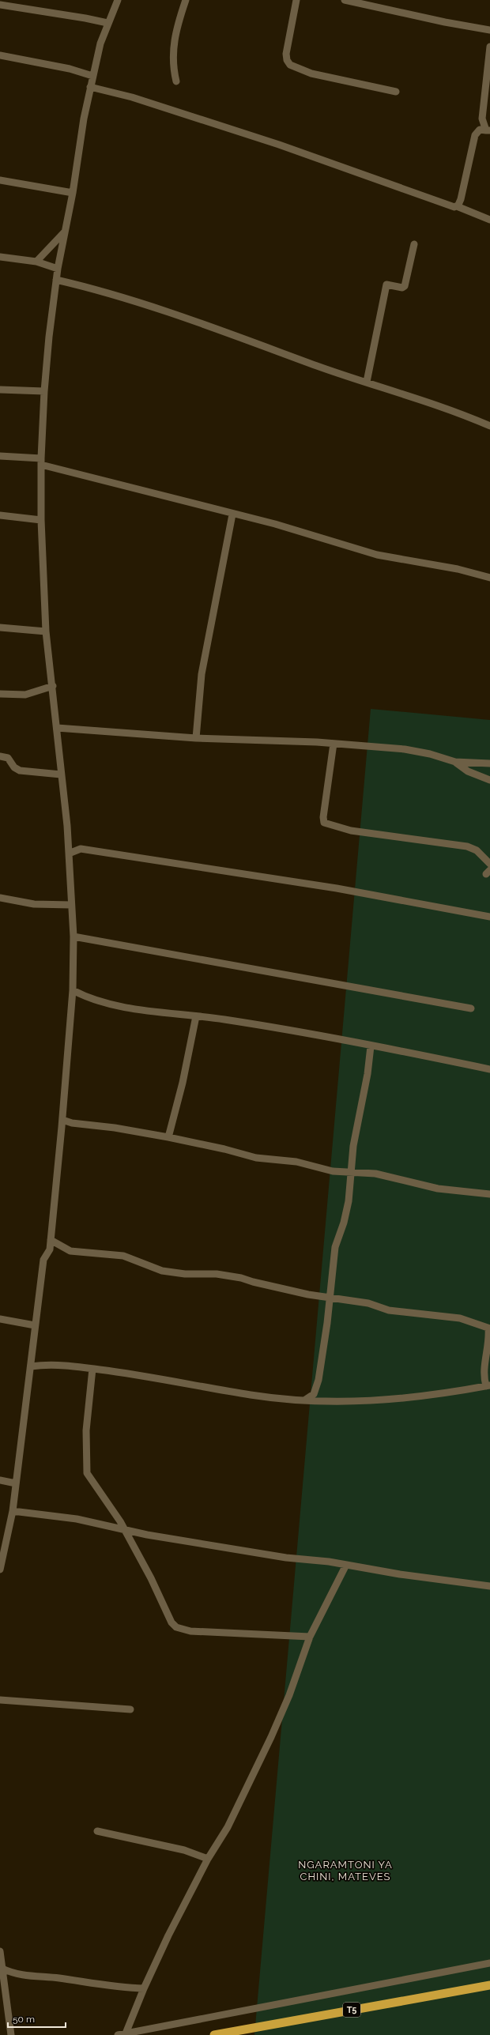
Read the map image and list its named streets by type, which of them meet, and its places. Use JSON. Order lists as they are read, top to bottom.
{
  "streets": {
    "highway": ["T5"]
  },
  "districts": ["NGARAMTONI YA CHINI, MATEVES"],
  "scale_bar": "50 m"
}
